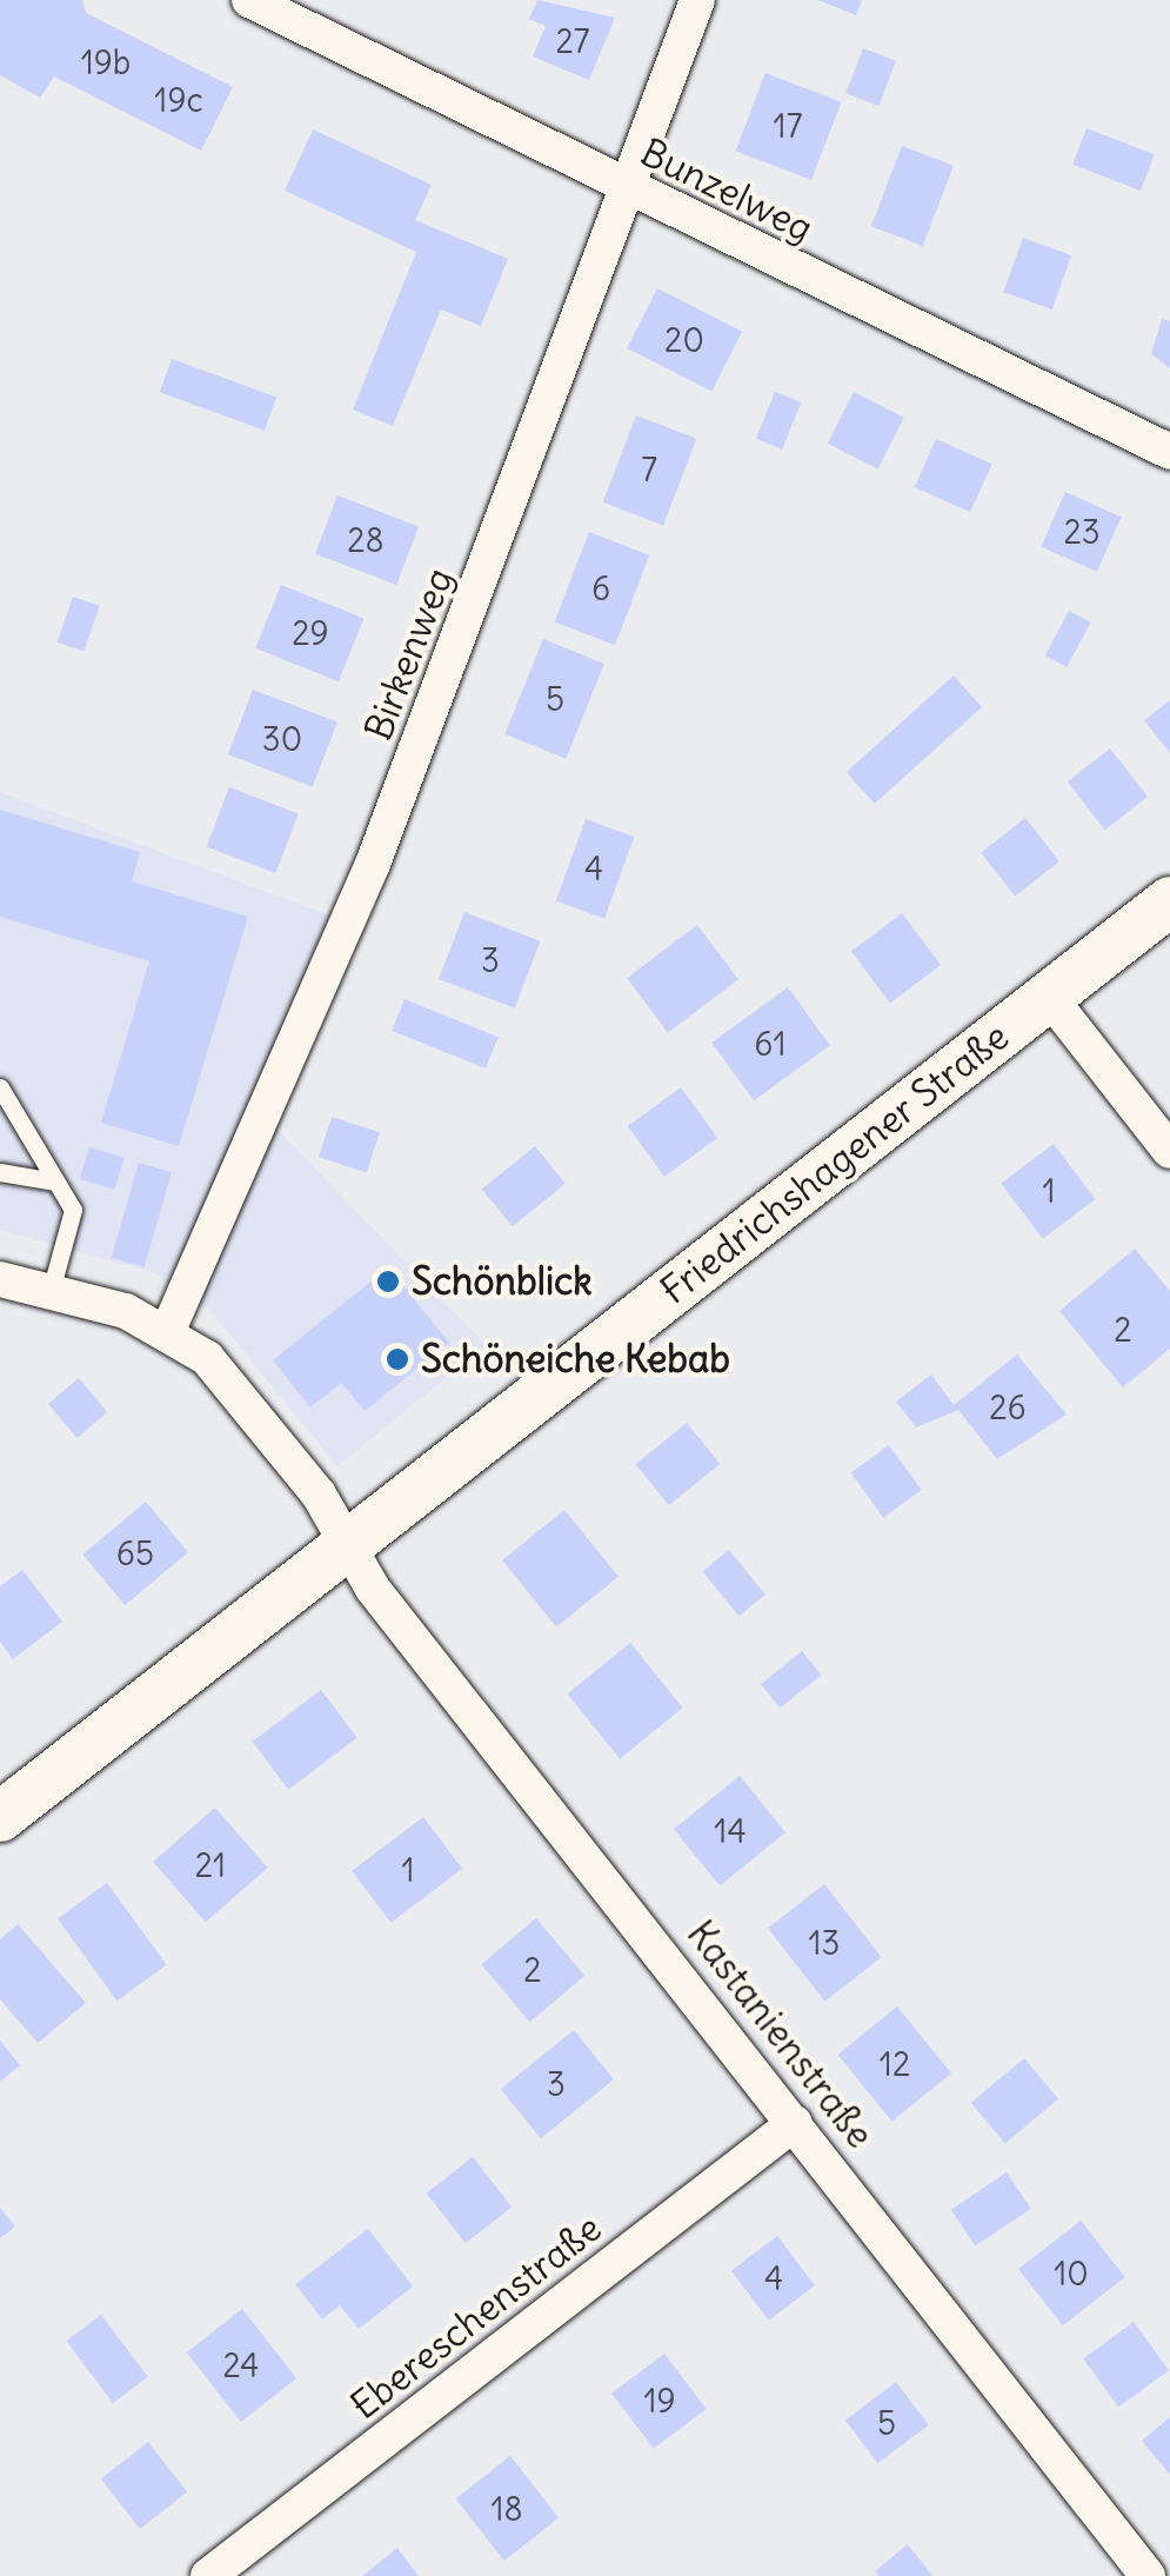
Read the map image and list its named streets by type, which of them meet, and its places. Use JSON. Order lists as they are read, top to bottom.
{
  "streets": {
    "main road": ["Friedrichshagener Straße"],
    "street": [
      "Bunzelweg",
      "Birkenweg",
      "Kastanienstraße",
      "Ebereschenstraße"
    ]
  },
  "crossings": [
    ["Bunzelweg", "Birkenweg"],
    ["Birkenweg", "Kastanienstraße"],
    ["Friedrichshagener Straße", "Kastanienstraße"],
    ["Kastanienstraße", "Ebereschenstraße"]
  ],
  "places": ["Schönblick", "Schöneiche Kebab"],
  "house_numbers": [
    "27",
    "19b",
    "19c",
    "17",
    "20",
    "7",
    "23",
    "28",
    "6",
    "29",
    "5",
    "30",
    "4",
    "3",
    "61",
    "1",
    "2",
    "26",
    "65",
    "14",
    "21",
    "1",
    "13",
    "2",
    "12",
    "3",
    "10",
    "4",
    "24",
    "19",
    "5",
    "18"
  ]
}
